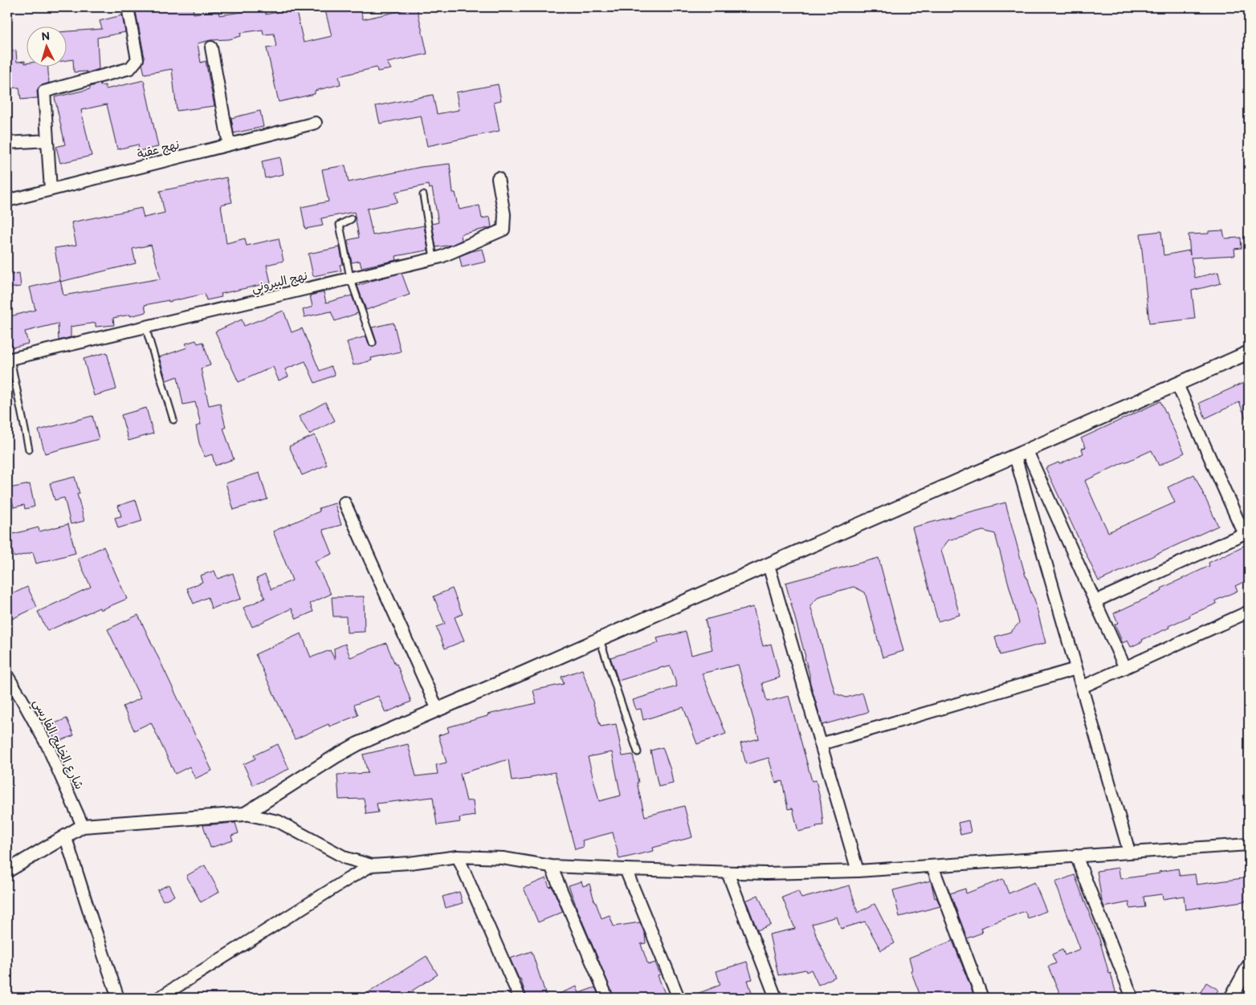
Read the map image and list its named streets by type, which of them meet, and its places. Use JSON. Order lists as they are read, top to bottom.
{
  "streets": {
    "street": ["نهج عقبة", "نهج البيروني", "شارع الخليج الفارسي"]
  },
  "north": "top"
}
